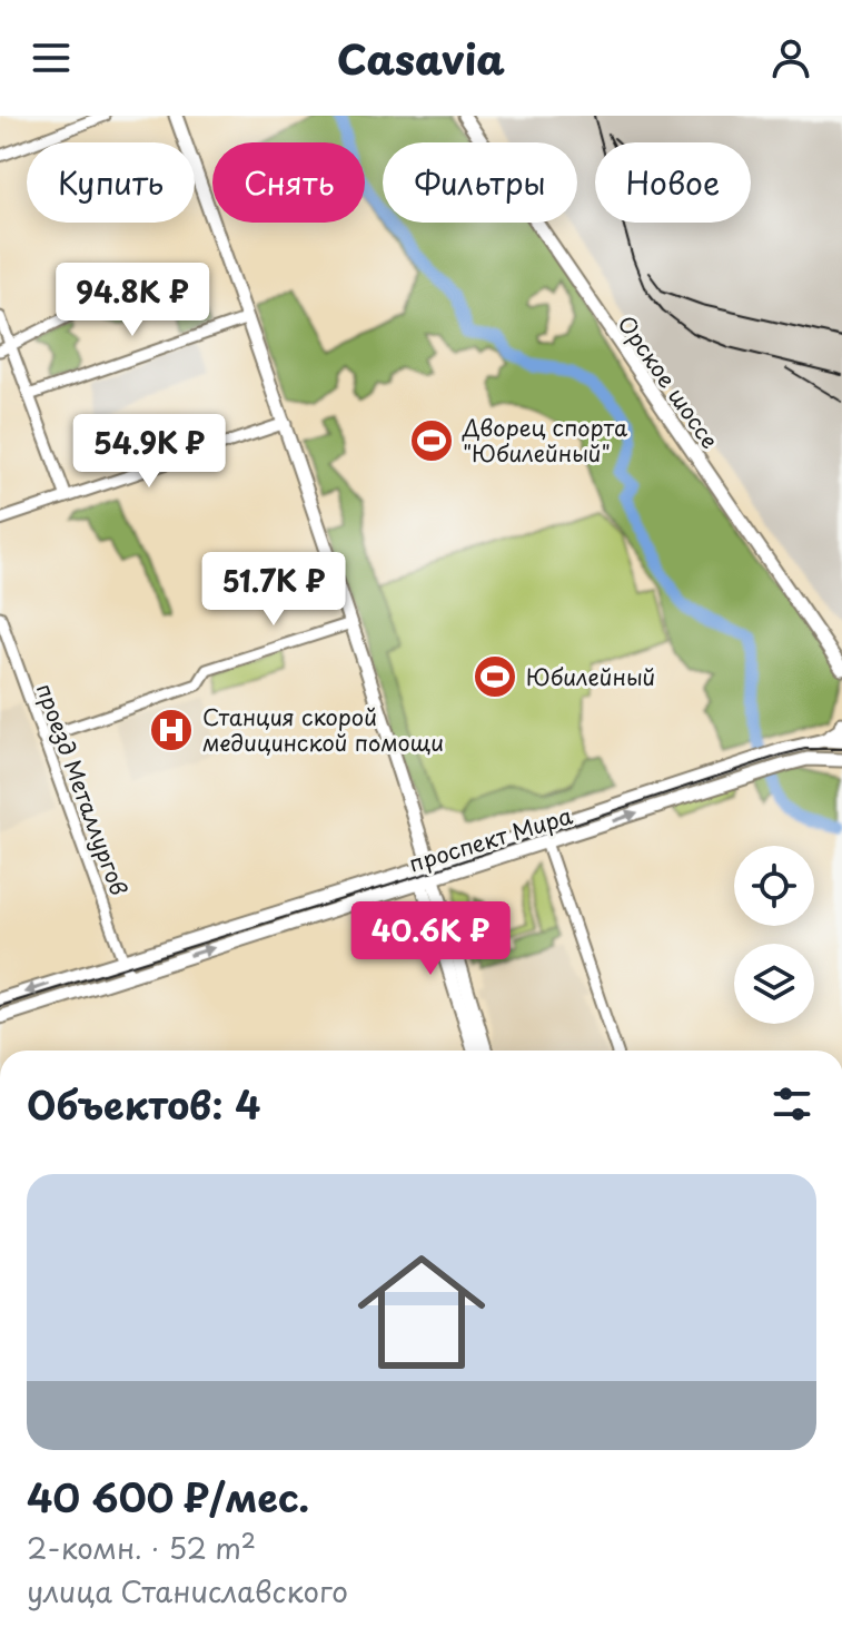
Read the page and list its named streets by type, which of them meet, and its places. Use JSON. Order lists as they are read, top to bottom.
{
  "streets": {
    "main road": ["Орское шоссе", "проспект Мира"],
    "street": ["проезд Металлургов"]
  },
  "crossings": [
    ["проезд Металлургов", "проспект Мира"]
  ],
  "places": {
    "sports": ["Дворец спорта \"Юбилейный\"", "Юбилейный"],
    "hospital": ["Станция скорой медицинской помощи"]
  },
  "page": {
    "header": "Casavia",
    "chip": [
      "Купить",
      "Снять",
      "Фильтры",
      "Новое"
    ],
    "price": [
      "94.8K ₽",
      "54.9K ₽",
      "51.7K ₽",
      "40.6K ₽"
    ],
    "heading": "Объектов: 4",
    "list": [
      {
        "name": "40 600 ₽/мес.",
        "note": "2-комн. · 52 m² · улица Станиславского"
      }
    ]
  }
}
